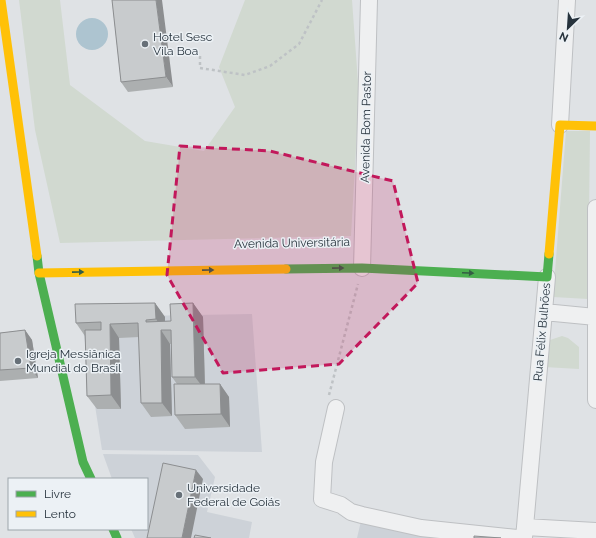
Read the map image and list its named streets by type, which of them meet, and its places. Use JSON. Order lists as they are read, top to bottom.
{
  "streets": {
    "street": ["Avenida Bom Pastor", "Rua Félix Bulhões"]
  },
  "places": ["Hotel Sesc Vila Boa", "Igreja Messiânica Mundial do Brasil", "Universidade Federal de Goiás"],
  "legend": ["Livre", "Lento"],
  "north": "bottom left"
}
